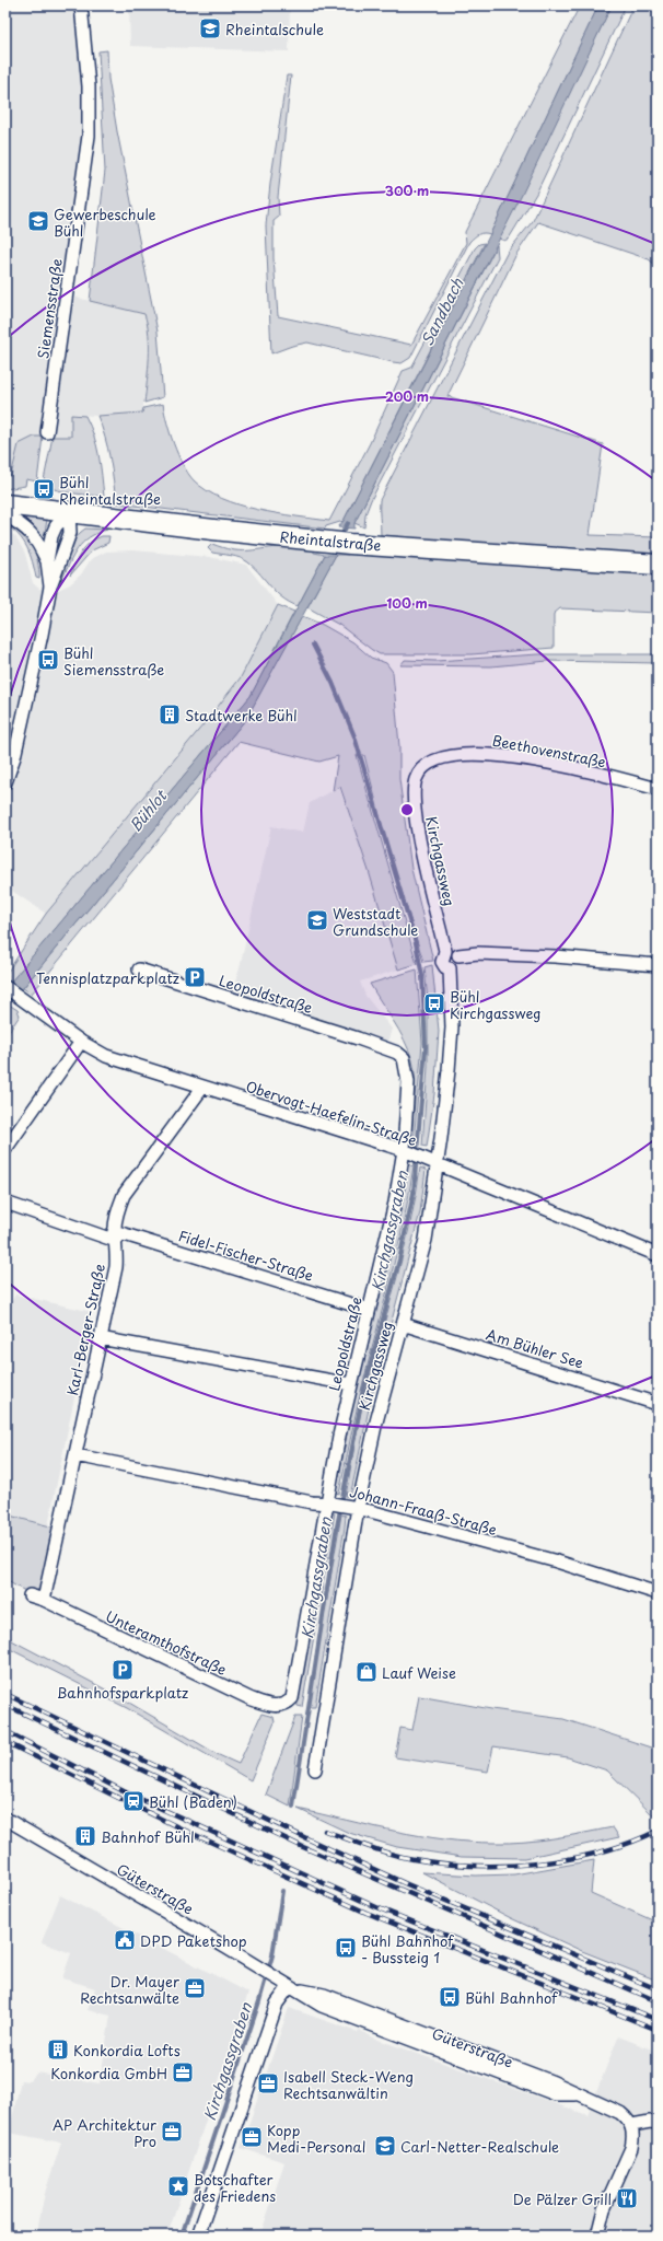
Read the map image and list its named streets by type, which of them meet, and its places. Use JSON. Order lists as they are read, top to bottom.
{
  "streets": {
    "main road": ["Rheintalstraße"],
    "street": [
      "Siemensstraße",
      "Beethovenstraße",
      "Kirchgassweg",
      "Leopoldstraße",
      "Obervogt-Haefelin-Straße",
      "Fidel-Fischer-Straße",
      "Karl-Berger-Straße",
      "Am Bühler See",
      "Johann-Fraaß-Straße",
      "Unteramthofstraße",
      "Güterstraße"
    ]
  },
  "crossings": [
    ["Beethovenstraße", "Kirchgassweg"],
    ["Kirchgassweg", "Obervogt-Haefelin-Straße"],
    ["Kirchgassweg", "Am Bühler See"],
    ["Kirchgassweg", "Johann-Fraaß-Straße"],
    ["Leopoldstraße", "Obervogt-Haefelin-Straße"],
    ["Leopoldstraße", "Fidel-Fischer-Straße"],
    ["Leopoldstraße", "Johann-Fraaß-Straße"],
    ["Leopoldstraße", "Unteramthofstraße"],
    ["Obervogt-Haefelin-Straße", "Karl-Berger-Straße"],
    ["Fidel-Fischer-Straße", "Karl-Berger-Straße"],
    ["Karl-Berger-Straße", "Johann-Fraaß-Straße"],
    ["Karl-Berger-Straße", "Unteramthofstraße"]
  ],
  "water": ["Sandbach", "Bühlot", "Kirchgassgraben"],
  "places": {
    "school or university": [
      "Rheintalschule",
      "Gewerbeschule Bühl",
      "Weststadt Grundschule",
      "Carl-Netter-Realschule"
    ],
    "bus stop": [
      "Bühl Rheintalstraße",
      "Bühl Siemensstraße",
      "Bühl Kirchgassweg",
      "Bühl Bahnhof - Bussteig 1",
      "Bühl Bahnhof"
    ],
    "building": ["Stadtwerke Bühl", "Bahnhof Bühl", "Konkordia Lofts"],
    "parking": ["Tennisplatzparkplatz", "Bahnhofsparkplatz"],
    "shop": ["Lauf Weise"],
    "station": ["Bühl (Baden)"],
    "public building": ["DPD Paketshop"],
    "office": [
      "Dr. Mayer Rechtsanwälte",
      "Konkordia GmbH",
      "Isabell Steck-Weng Rechtsanwältin",
      "AP Architektur Pro",
      "Kopp Medi-Personal"
    ],
    "place": ["Botschafter des Friedens"],
    "restaurant": ["De Pälzer Grill"]
  },
  "rings": ["300 m", "200 m", "100 m"]
}
